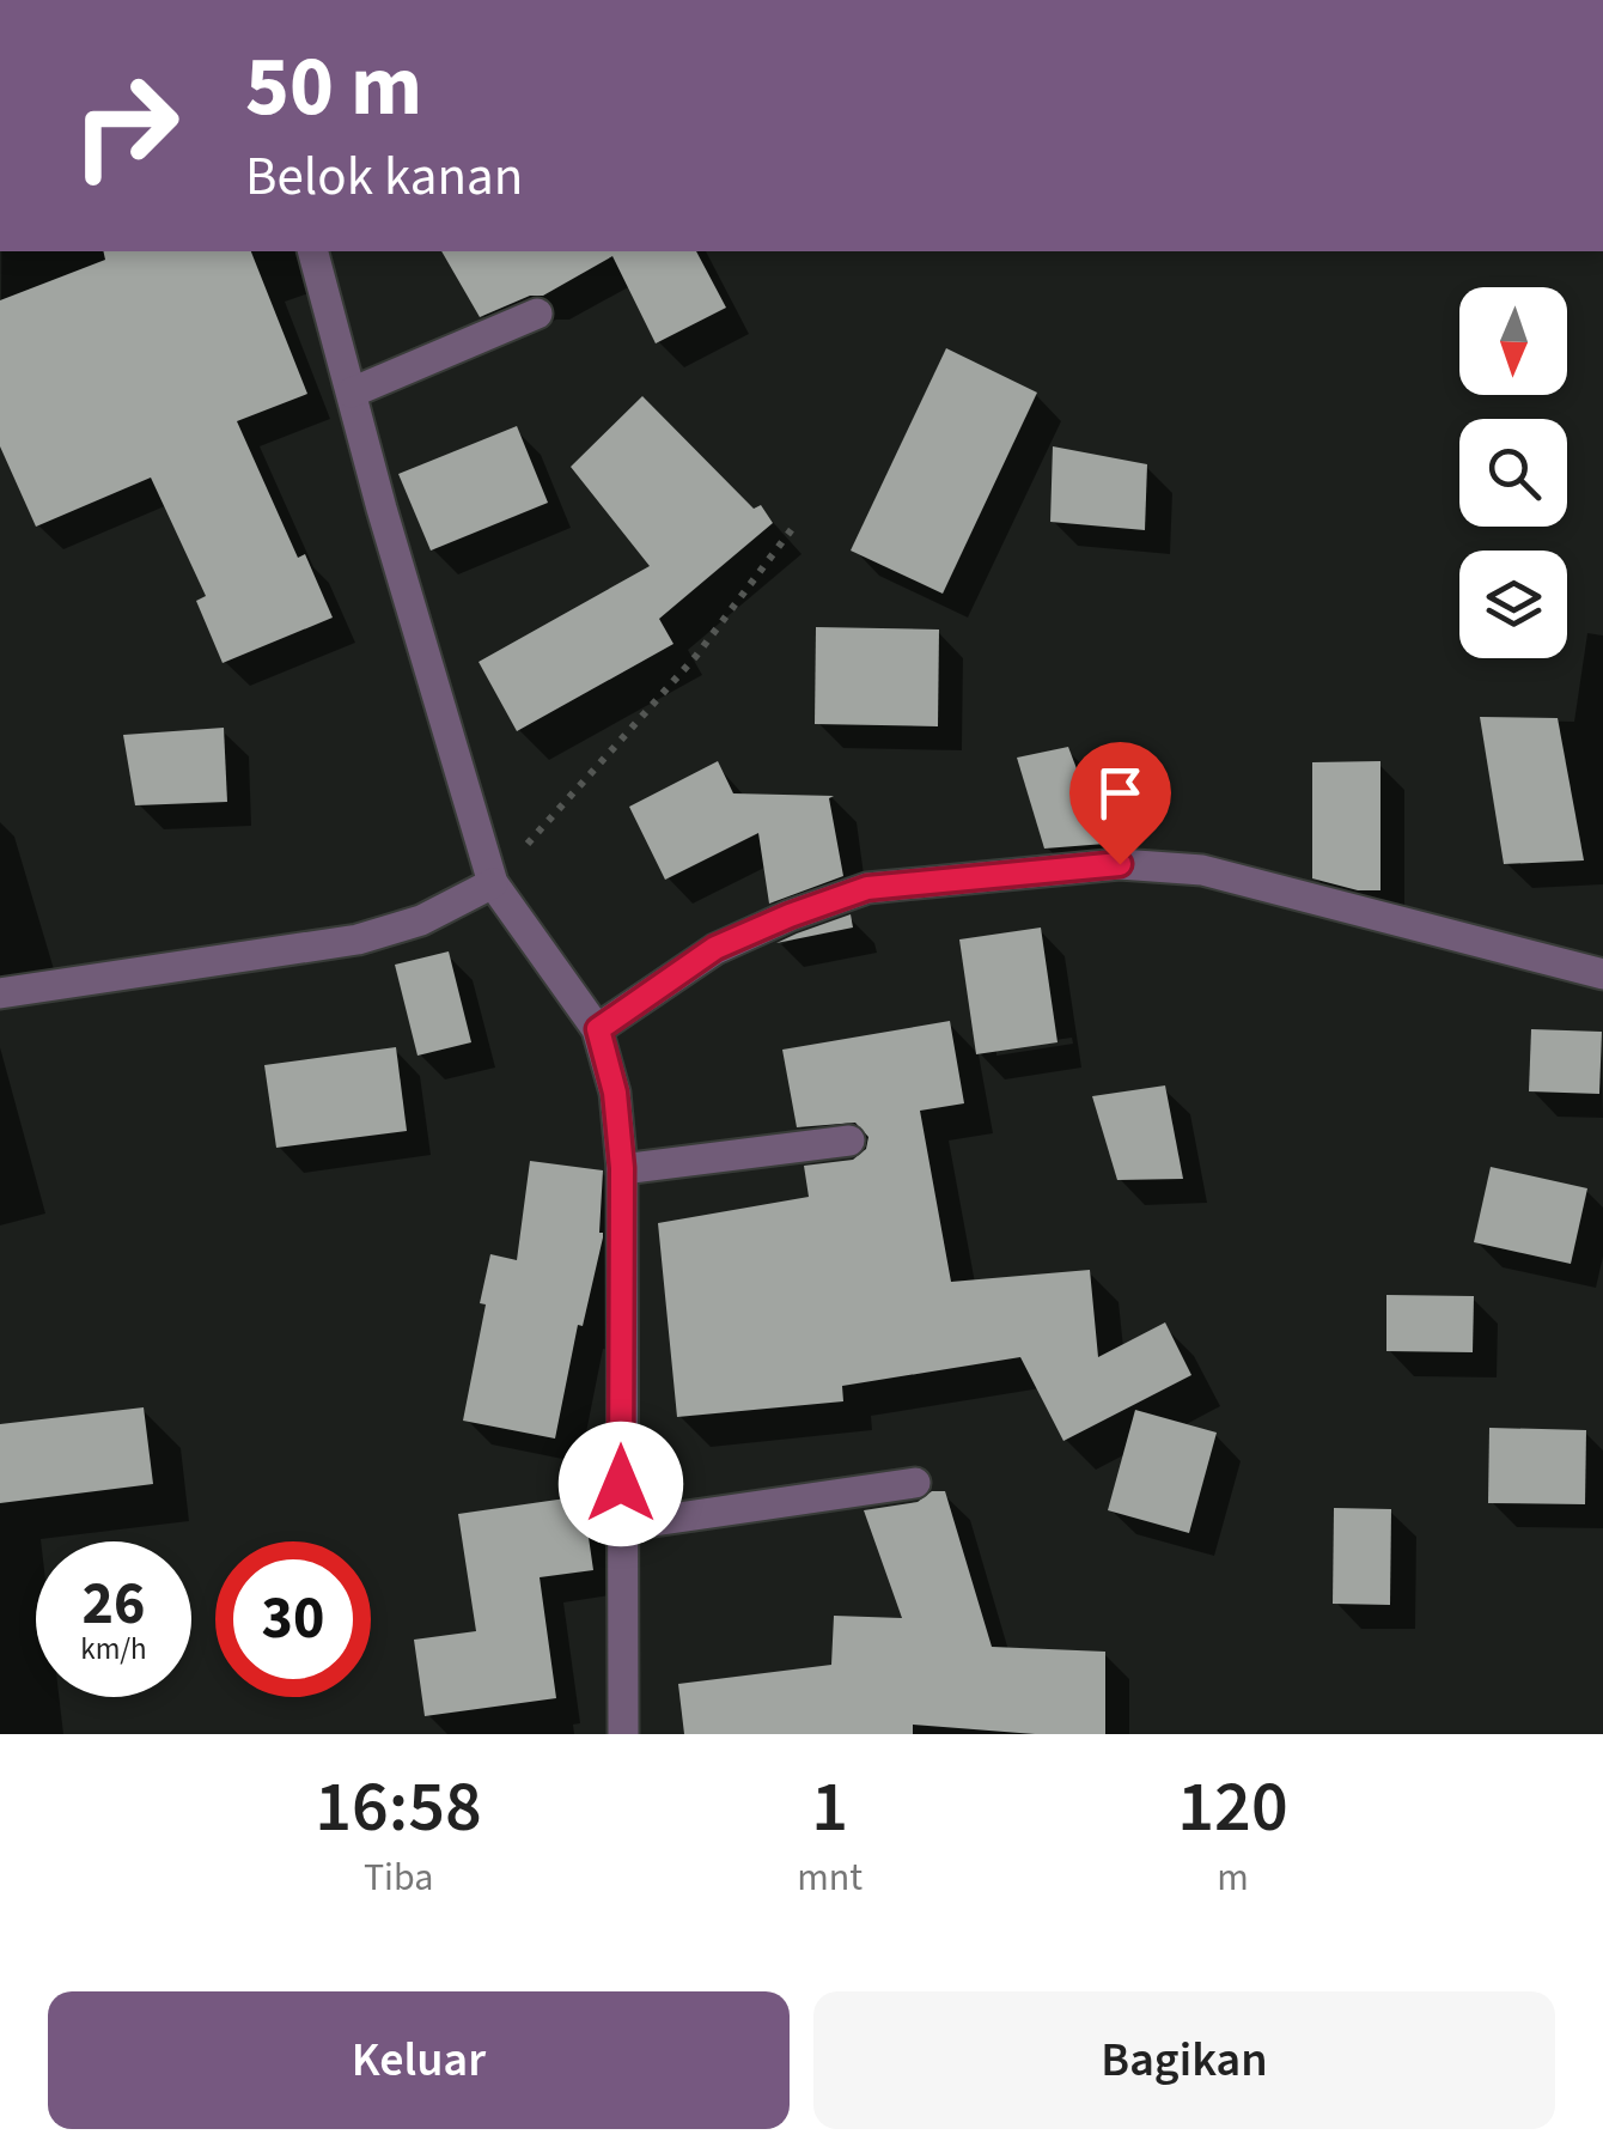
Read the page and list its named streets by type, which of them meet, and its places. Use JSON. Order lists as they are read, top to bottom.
{
  "north": "bottom",
  "page": {
    "turn": ["50 m", "Belok kanan"],
    "speed": "26 km/h",
    "limit": "30",
    "eta": [
      "16:58",
      "Tiba",
      "1",
      "mnt",
      "120",
      "m"
    ],
    "buttons": ["Keluar", "Bagikan"]
  }
}
